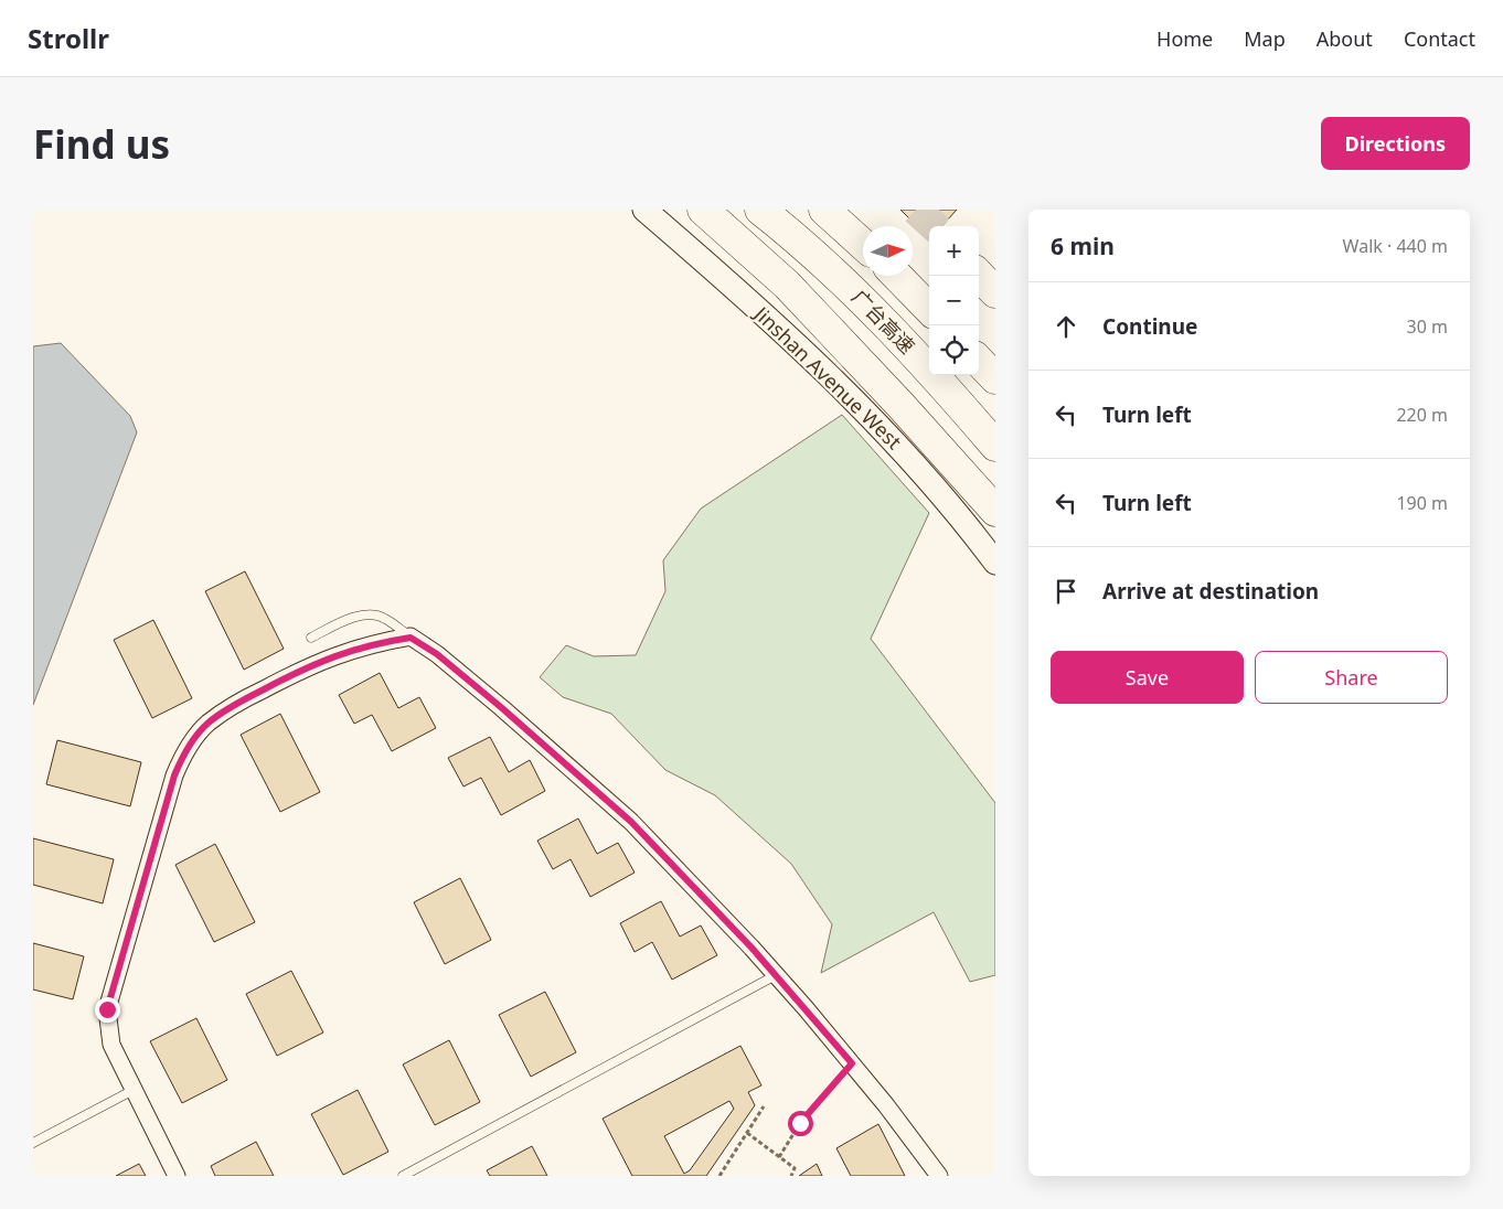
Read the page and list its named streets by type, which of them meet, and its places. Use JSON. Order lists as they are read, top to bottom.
{
  "streets": {
    "highway": ["广台高速"],
    "main road": ["Jinshan Avenue West"]
  },
  "north": "right",
  "page": {
    "header": "Strollr",
    "nav": [
      "Home",
      "Map",
      "About",
      "Contact"
    ],
    "buttons": [
      "Directions",
      ["Save", "Share"]
    ],
    "title": "Find us",
    "heading": ["6 min", "Walk · 440 m"],
    "map_buttons": ["+", "−"],
    "list": [
      ["Continue", "30 m"],
      ["Turn left", "220 m"],
      ["Turn left", "190 m"],
      "Arrive at destination"
    ]
  }
}
